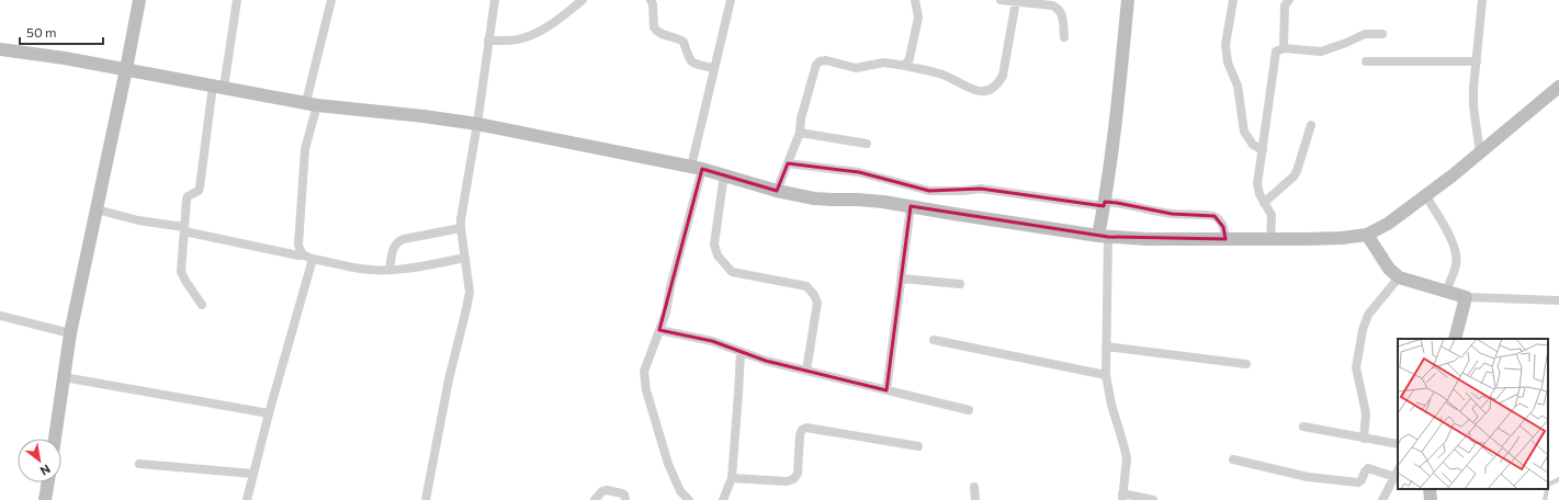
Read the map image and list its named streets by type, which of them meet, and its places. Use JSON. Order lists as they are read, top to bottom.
{
  "scale_bar": "50 m",
  "north": "bottom right"
}
